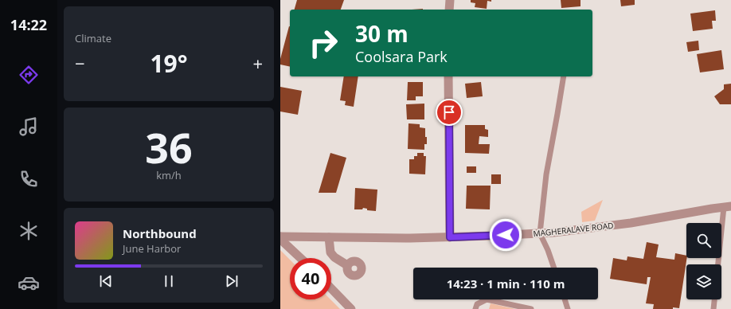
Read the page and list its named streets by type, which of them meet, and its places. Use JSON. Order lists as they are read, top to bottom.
{
  "streets": {
    "street": ["MAGHERALAVE ROAD"]
  },
  "page": {
    "tabs": "14:22",
    "tile": [
      "Climate",
      ["36", "km/h"]
    ],
    "turn": ["30 m", "Coolsara Park"],
    "heat": ["−", "19°", "+"],
    "song": ["Northbound", "June Harbor"],
    "limit": "40",
    "trip": "14:23 · 1 min · 110 m"
  }
}
